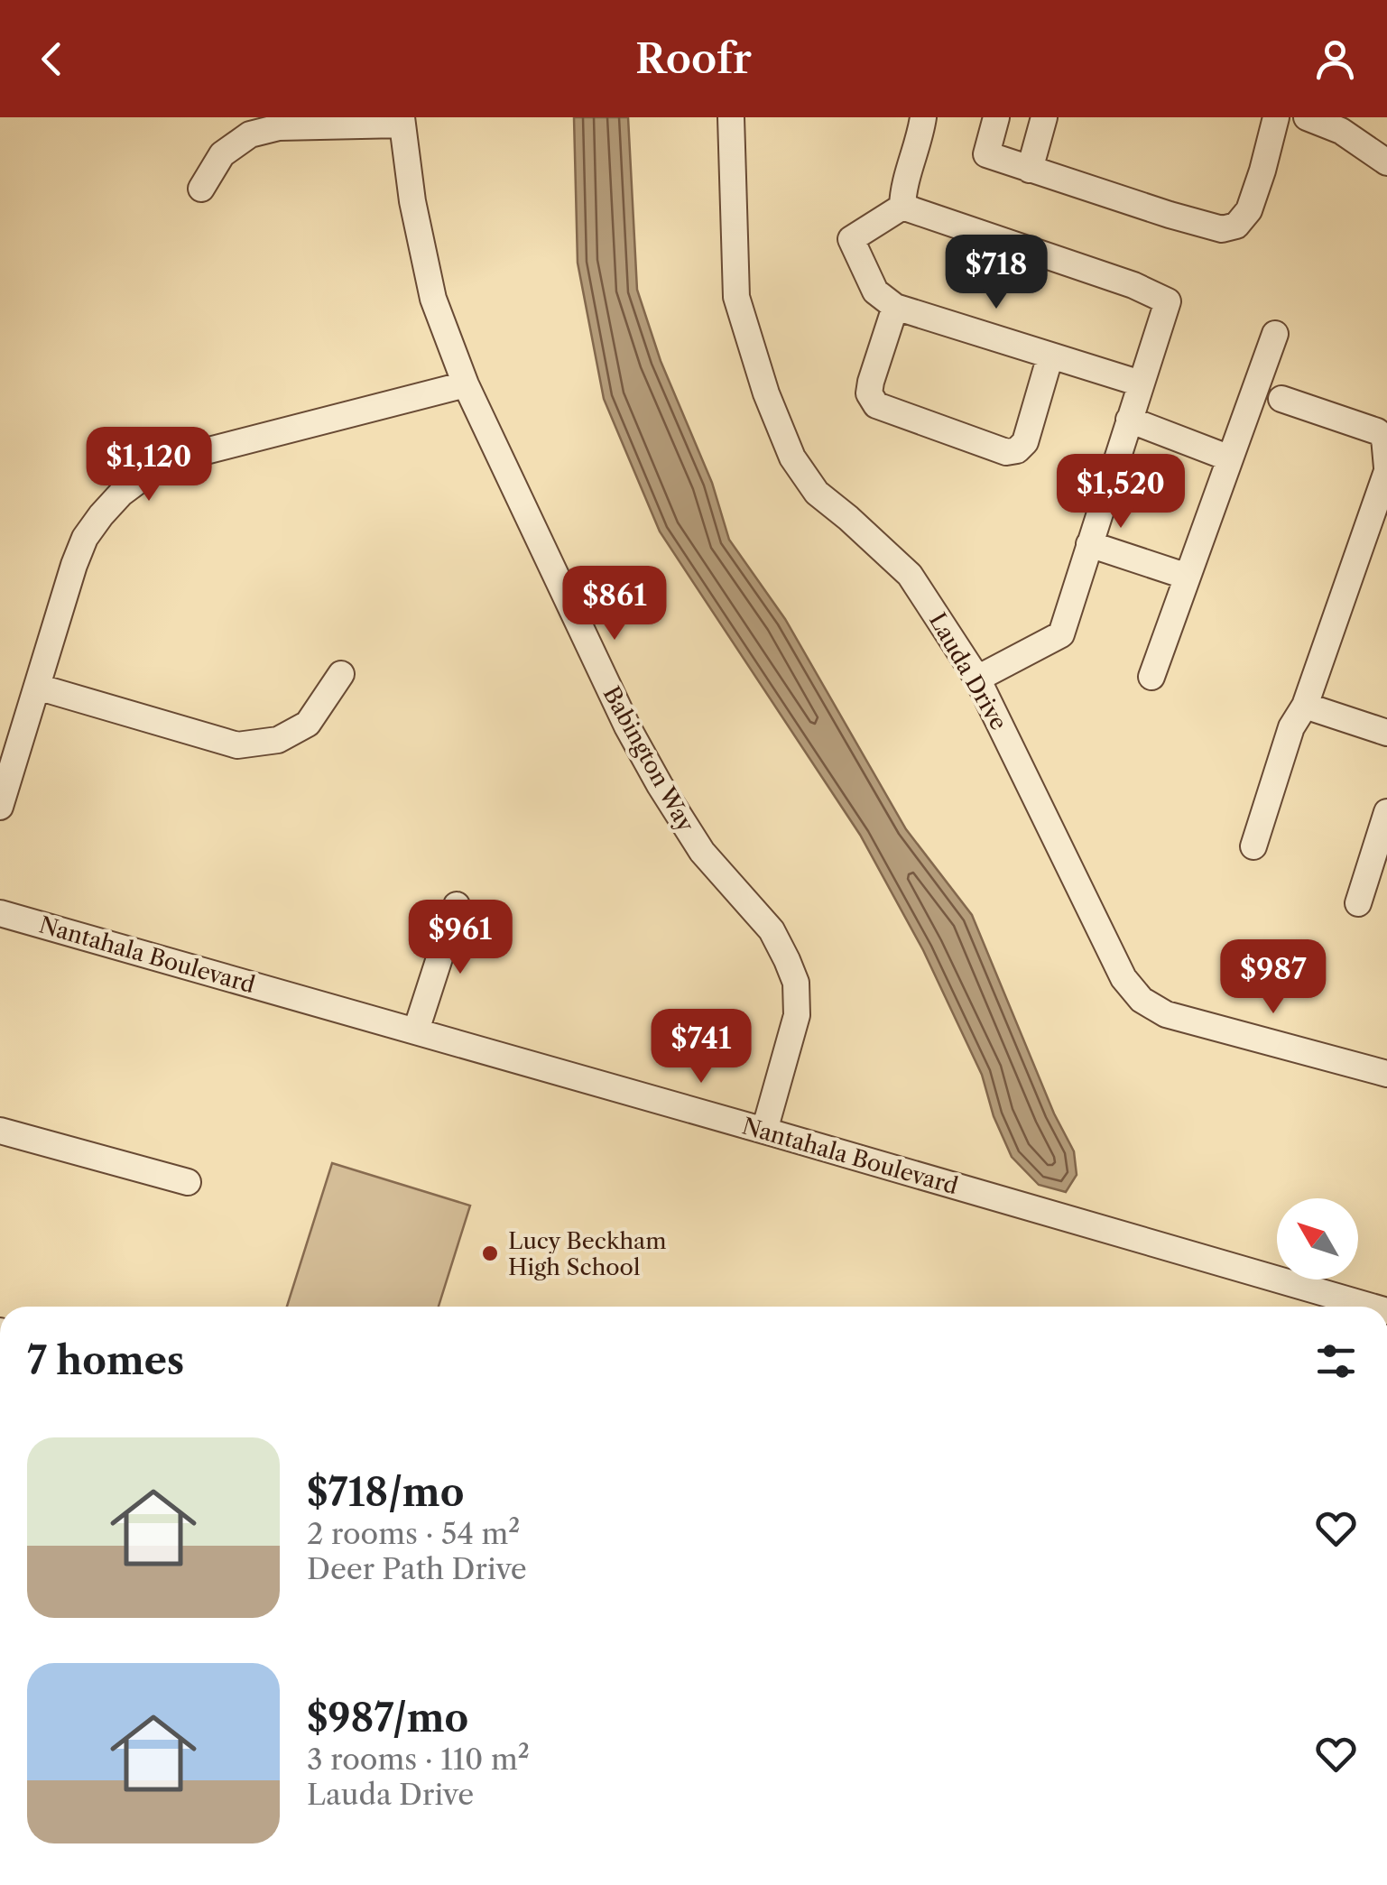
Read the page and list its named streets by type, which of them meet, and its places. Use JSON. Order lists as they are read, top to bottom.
{
  "streets": {
    "street": ["Lauda Drive", "Babington Way", "Nantahala Boulevard"]
  },
  "crossings": [
    ["Babington Way", "Nantahala Boulevard"]
  ],
  "places": ["Lucy Beckham High School"],
  "north": "top left",
  "page": {
    "header": "Roofr",
    "price": [
      "$718",
      "$1,120",
      "$1,520",
      "$861",
      "$961",
      "$987",
      "$741"
    ],
    "heading": "7 homes",
    "list": [
      {
        "name": "$718/mo",
        "note": "2 rooms · 54 m² · Deer Path Drive"
      },
      {
        "name": "$987/mo",
        "note": "3 rooms · 110 m² · Lauda Drive"
      }
    ]
  }
}
